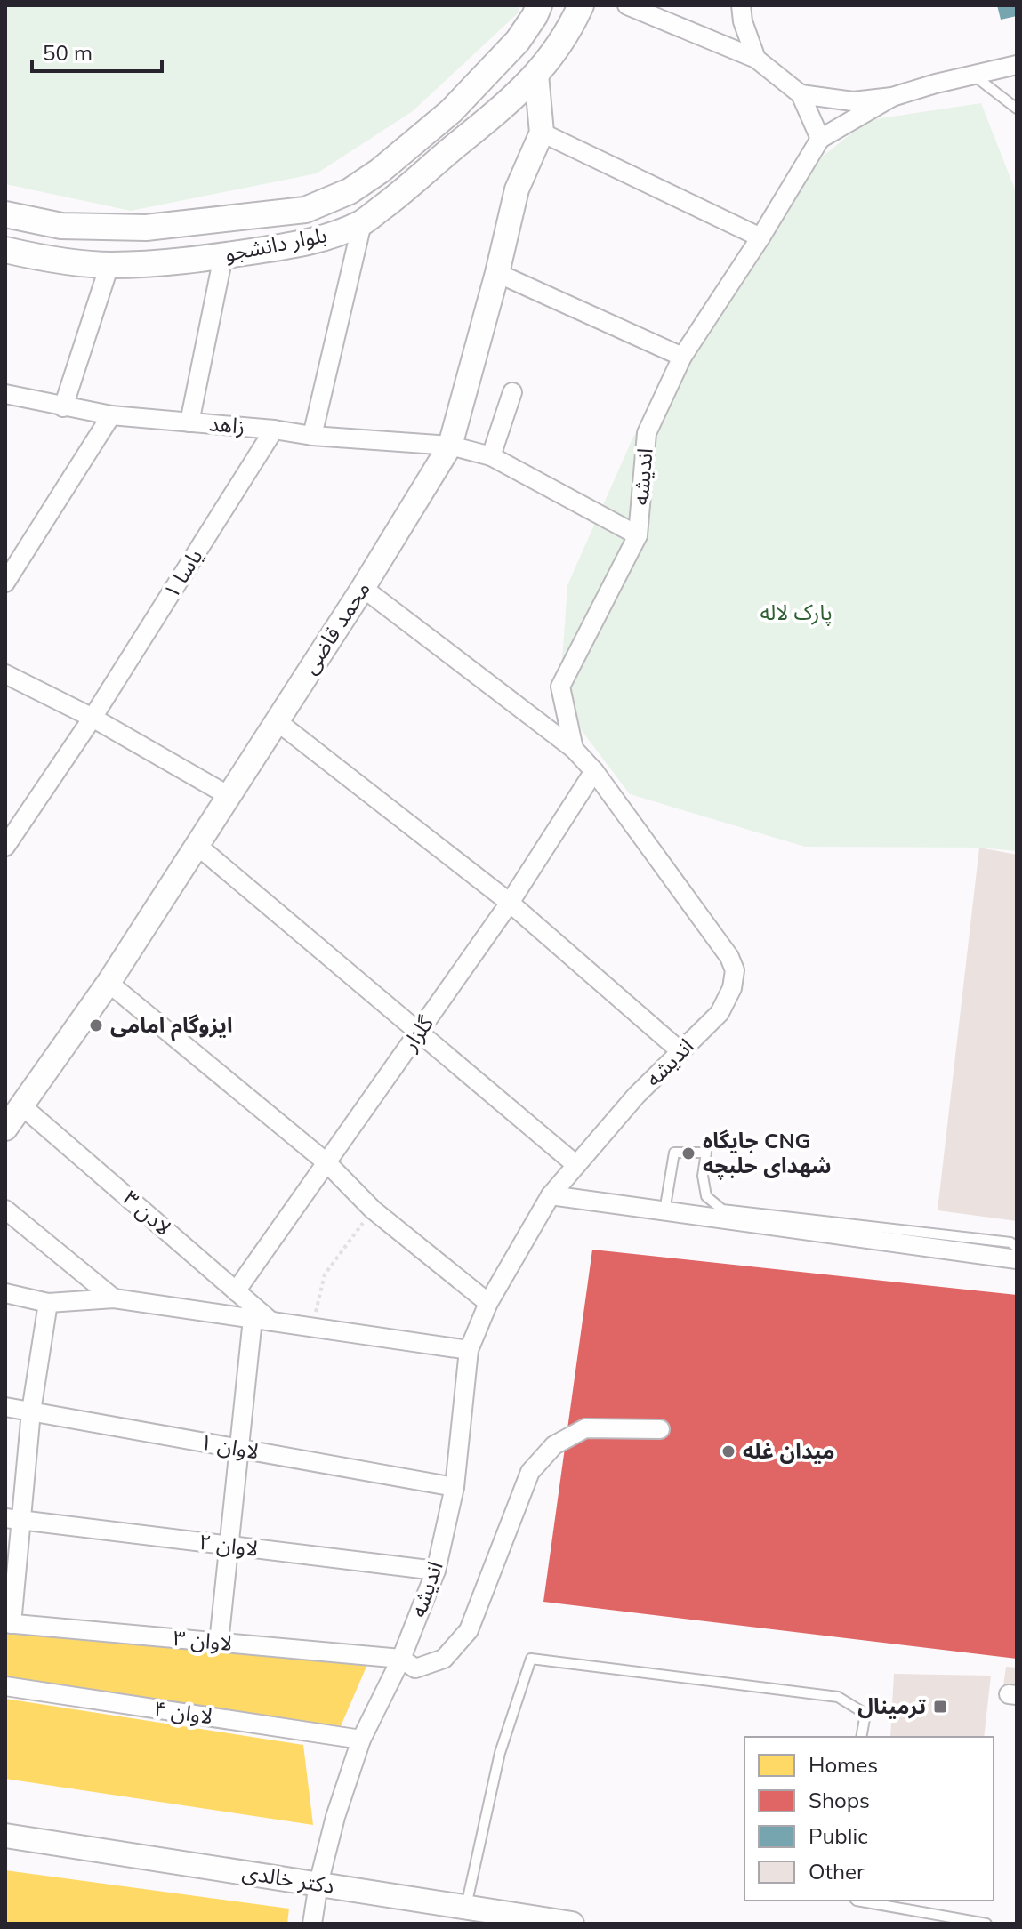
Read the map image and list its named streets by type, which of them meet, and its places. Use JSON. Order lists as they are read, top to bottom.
{
  "streets": {
    "main road": ["بلوار دانشجو"],
    "street": [
      "زاهد",
      "اندیشه",
      "یاسا ۱",
      "محمد قاضی",
      "گلزار",
      "لادن ۳",
      "لاوان ۱",
      "لاوان ۲",
      "لاوان ۳",
      "لاوان ۴",
      "دکتر خالدی"
    ]
  },
  "crossings": [
    ["بلوار دانشجو", "محمد قاضی"],
    ["زاهد", "اندیشه"],
    ["زاهد", "یاسا ۱"],
    ["زاهد", "محمد قاضی"],
    ["اندیشه", "گلزار"],
    ["اندیشه", "لاوان ۱"],
    ["اندیشه", "لاوان ۲"],
    ["اندیشه", "لاوان ۳"],
    ["اندیشه", "لاوان ۴"],
    ["اندیشه", "دکتر خالدی"],
    ["محمد قاضی", "لادن ۳"],
    ["گلزار", "لادن ۳"]
  ],
  "parks": ["پارک لاله"],
  "places": {
    "other": ["ایزوگام امامی", "جایگاه CNG شهدای حلبچه", "میدان غله"],
    "transit": ["ترمینال"]
  },
  "legend": [
    "Homes",
    "Shops",
    "Public",
    "Other"
  ],
  "scale_bar": "50 m"
}
